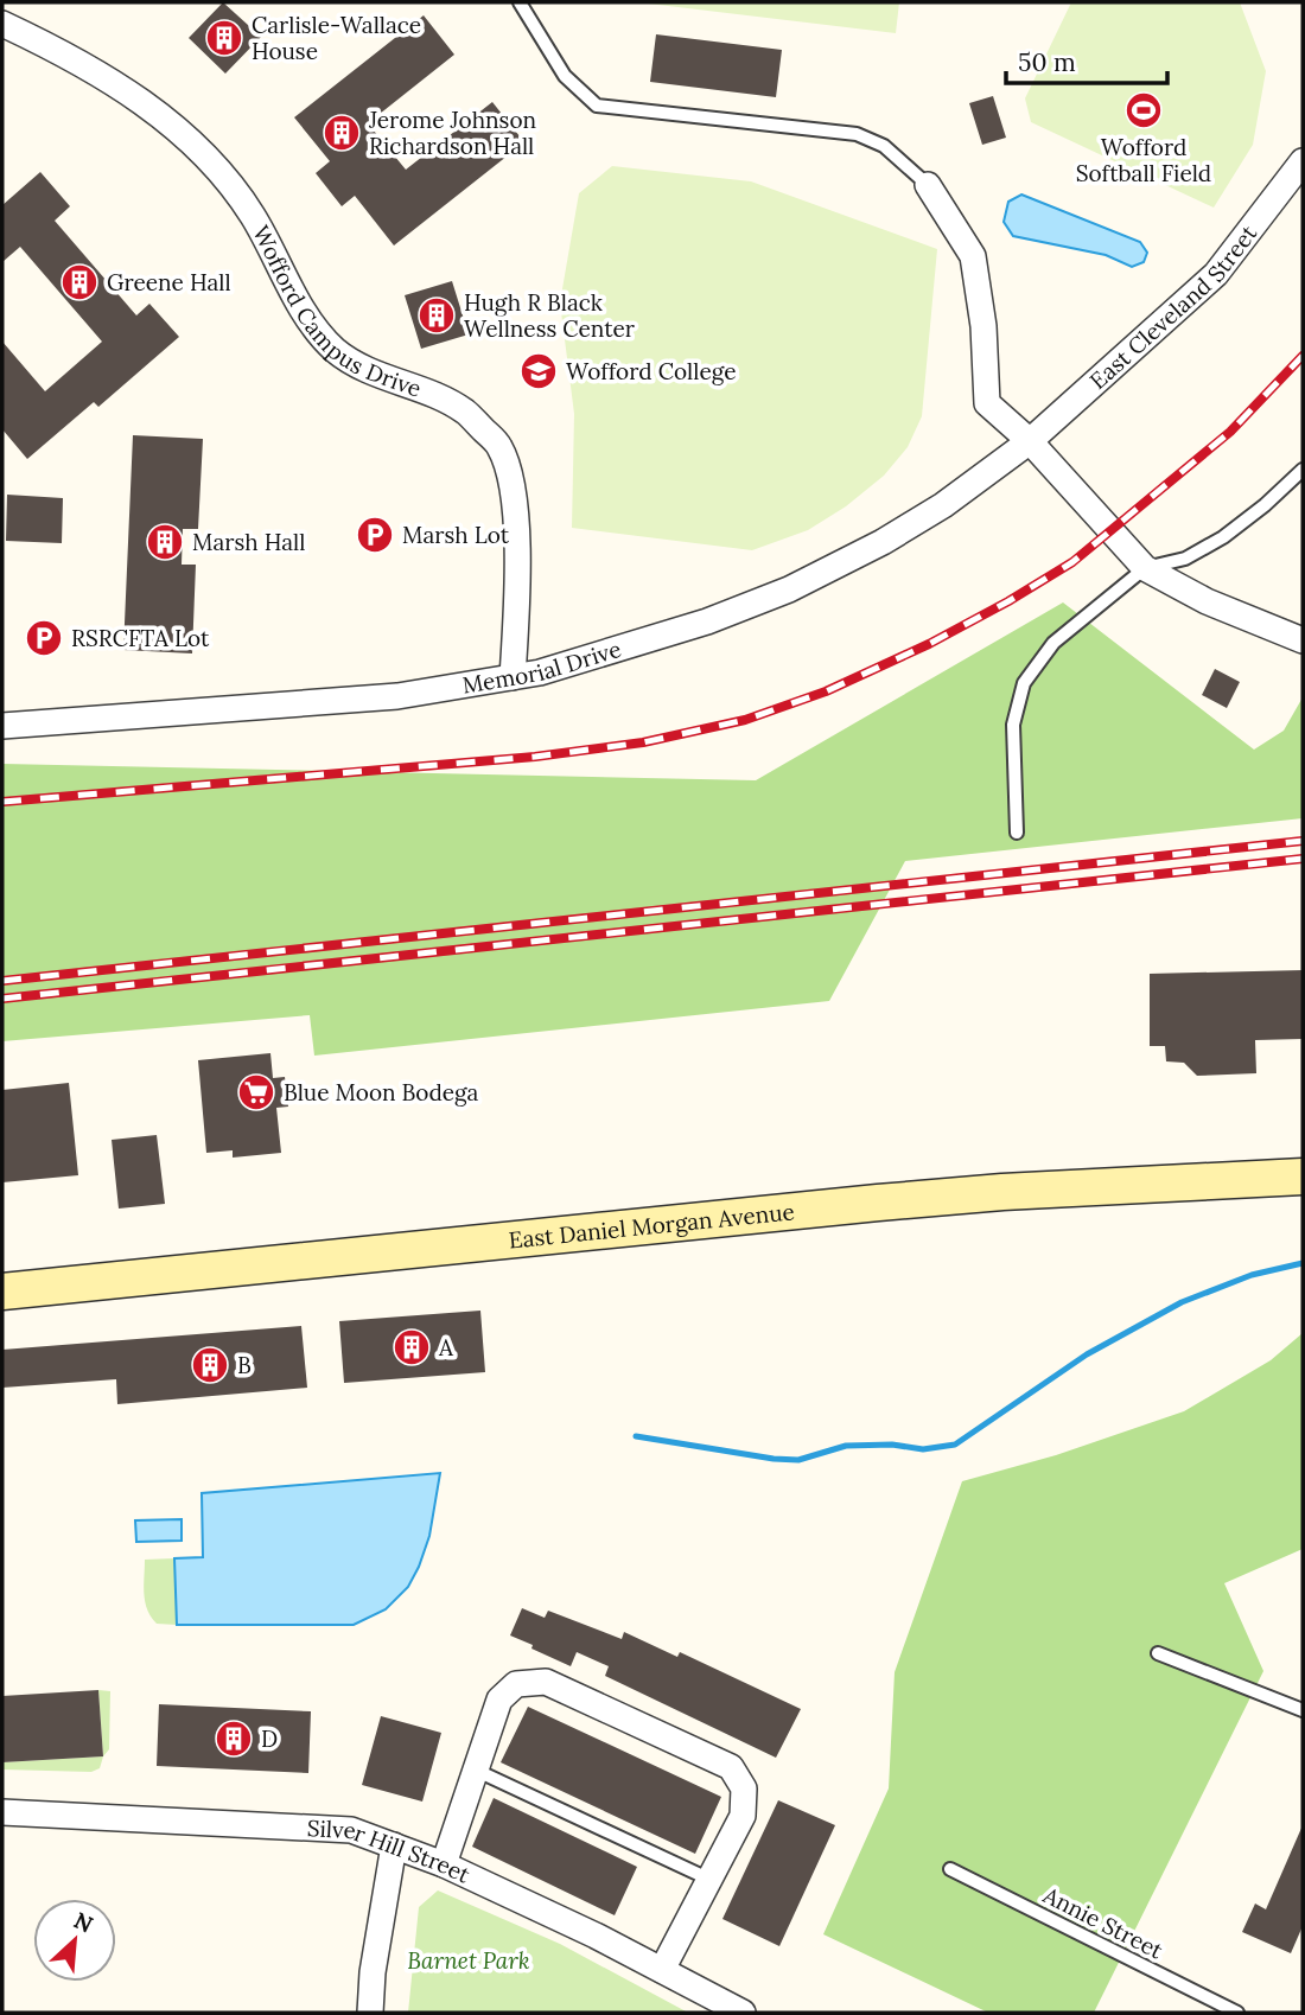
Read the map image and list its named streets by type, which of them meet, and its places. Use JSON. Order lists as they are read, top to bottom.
{
  "streets": {
    "main road": ["East Daniel Morgan Avenue"],
    "street": [
      "Wofford Campus Drive",
      "East Cleveland Street",
      "Memorial Drive",
      "Silver Hill Street"
    ],
    "lane": ["Annie Street"]
  },
  "crossings": [
    ["Wofford Campus Drive", "Memorial Drive"],
    ["East Cleveland Street", "Memorial Drive"]
  ],
  "parks": ["Barnet Park"],
  "places": {
    "building": [
      "Carlisle-Wallace House",
      "Jerome Johnson Richardson Hall",
      "Greene Hall",
      "Hugh R Black Wellness Center",
      "Marsh Hall",
      "A",
      "B",
      "D"
    ],
    "sports": ["Wofford Softball Field"],
    "school or university": ["Wofford College"],
    "parking": ["Marsh Lot", "RSRCFTA Lot"],
    "supermarket": ["Blue Moon Bodega"]
  },
  "scale_bar": "50 m",
  "north": "top right"
}
